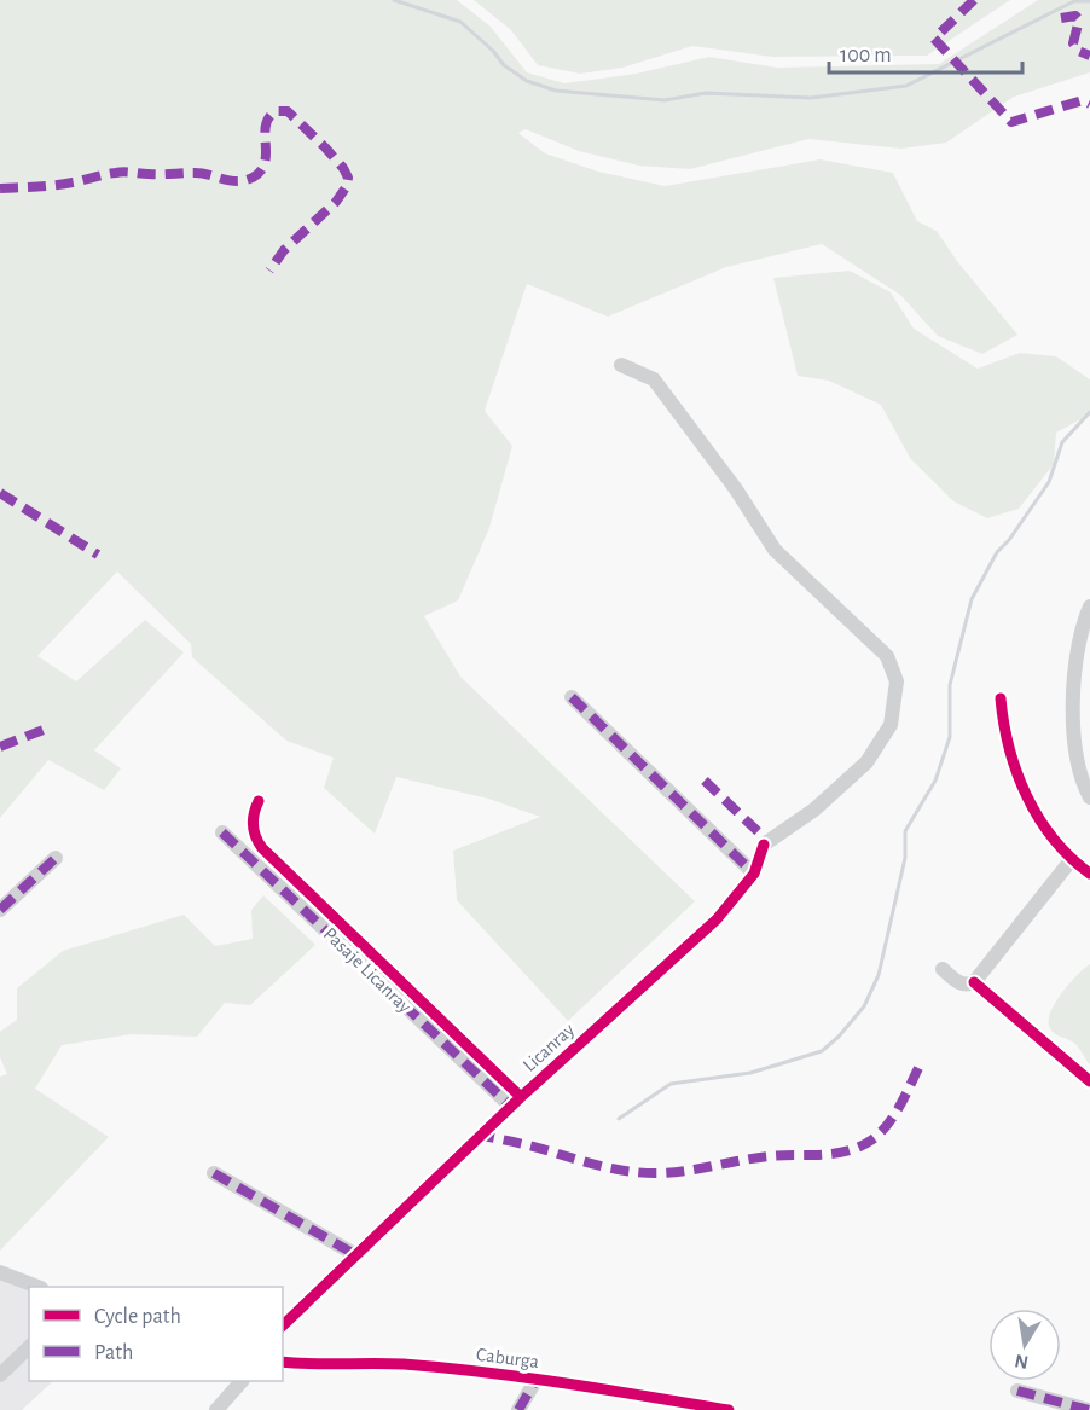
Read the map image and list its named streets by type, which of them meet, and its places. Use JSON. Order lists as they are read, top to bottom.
{
  "streets": {
    "street": ["Pasaje Licanray", "Licanray", "Caburga"]
  },
  "crossings": [
    ["Pasaje Licanray", "Licanray"]
  ],
  "legend": ["Cycle path", "Path"],
  "scale_bar": "100 m",
  "north": "bottom"
}
